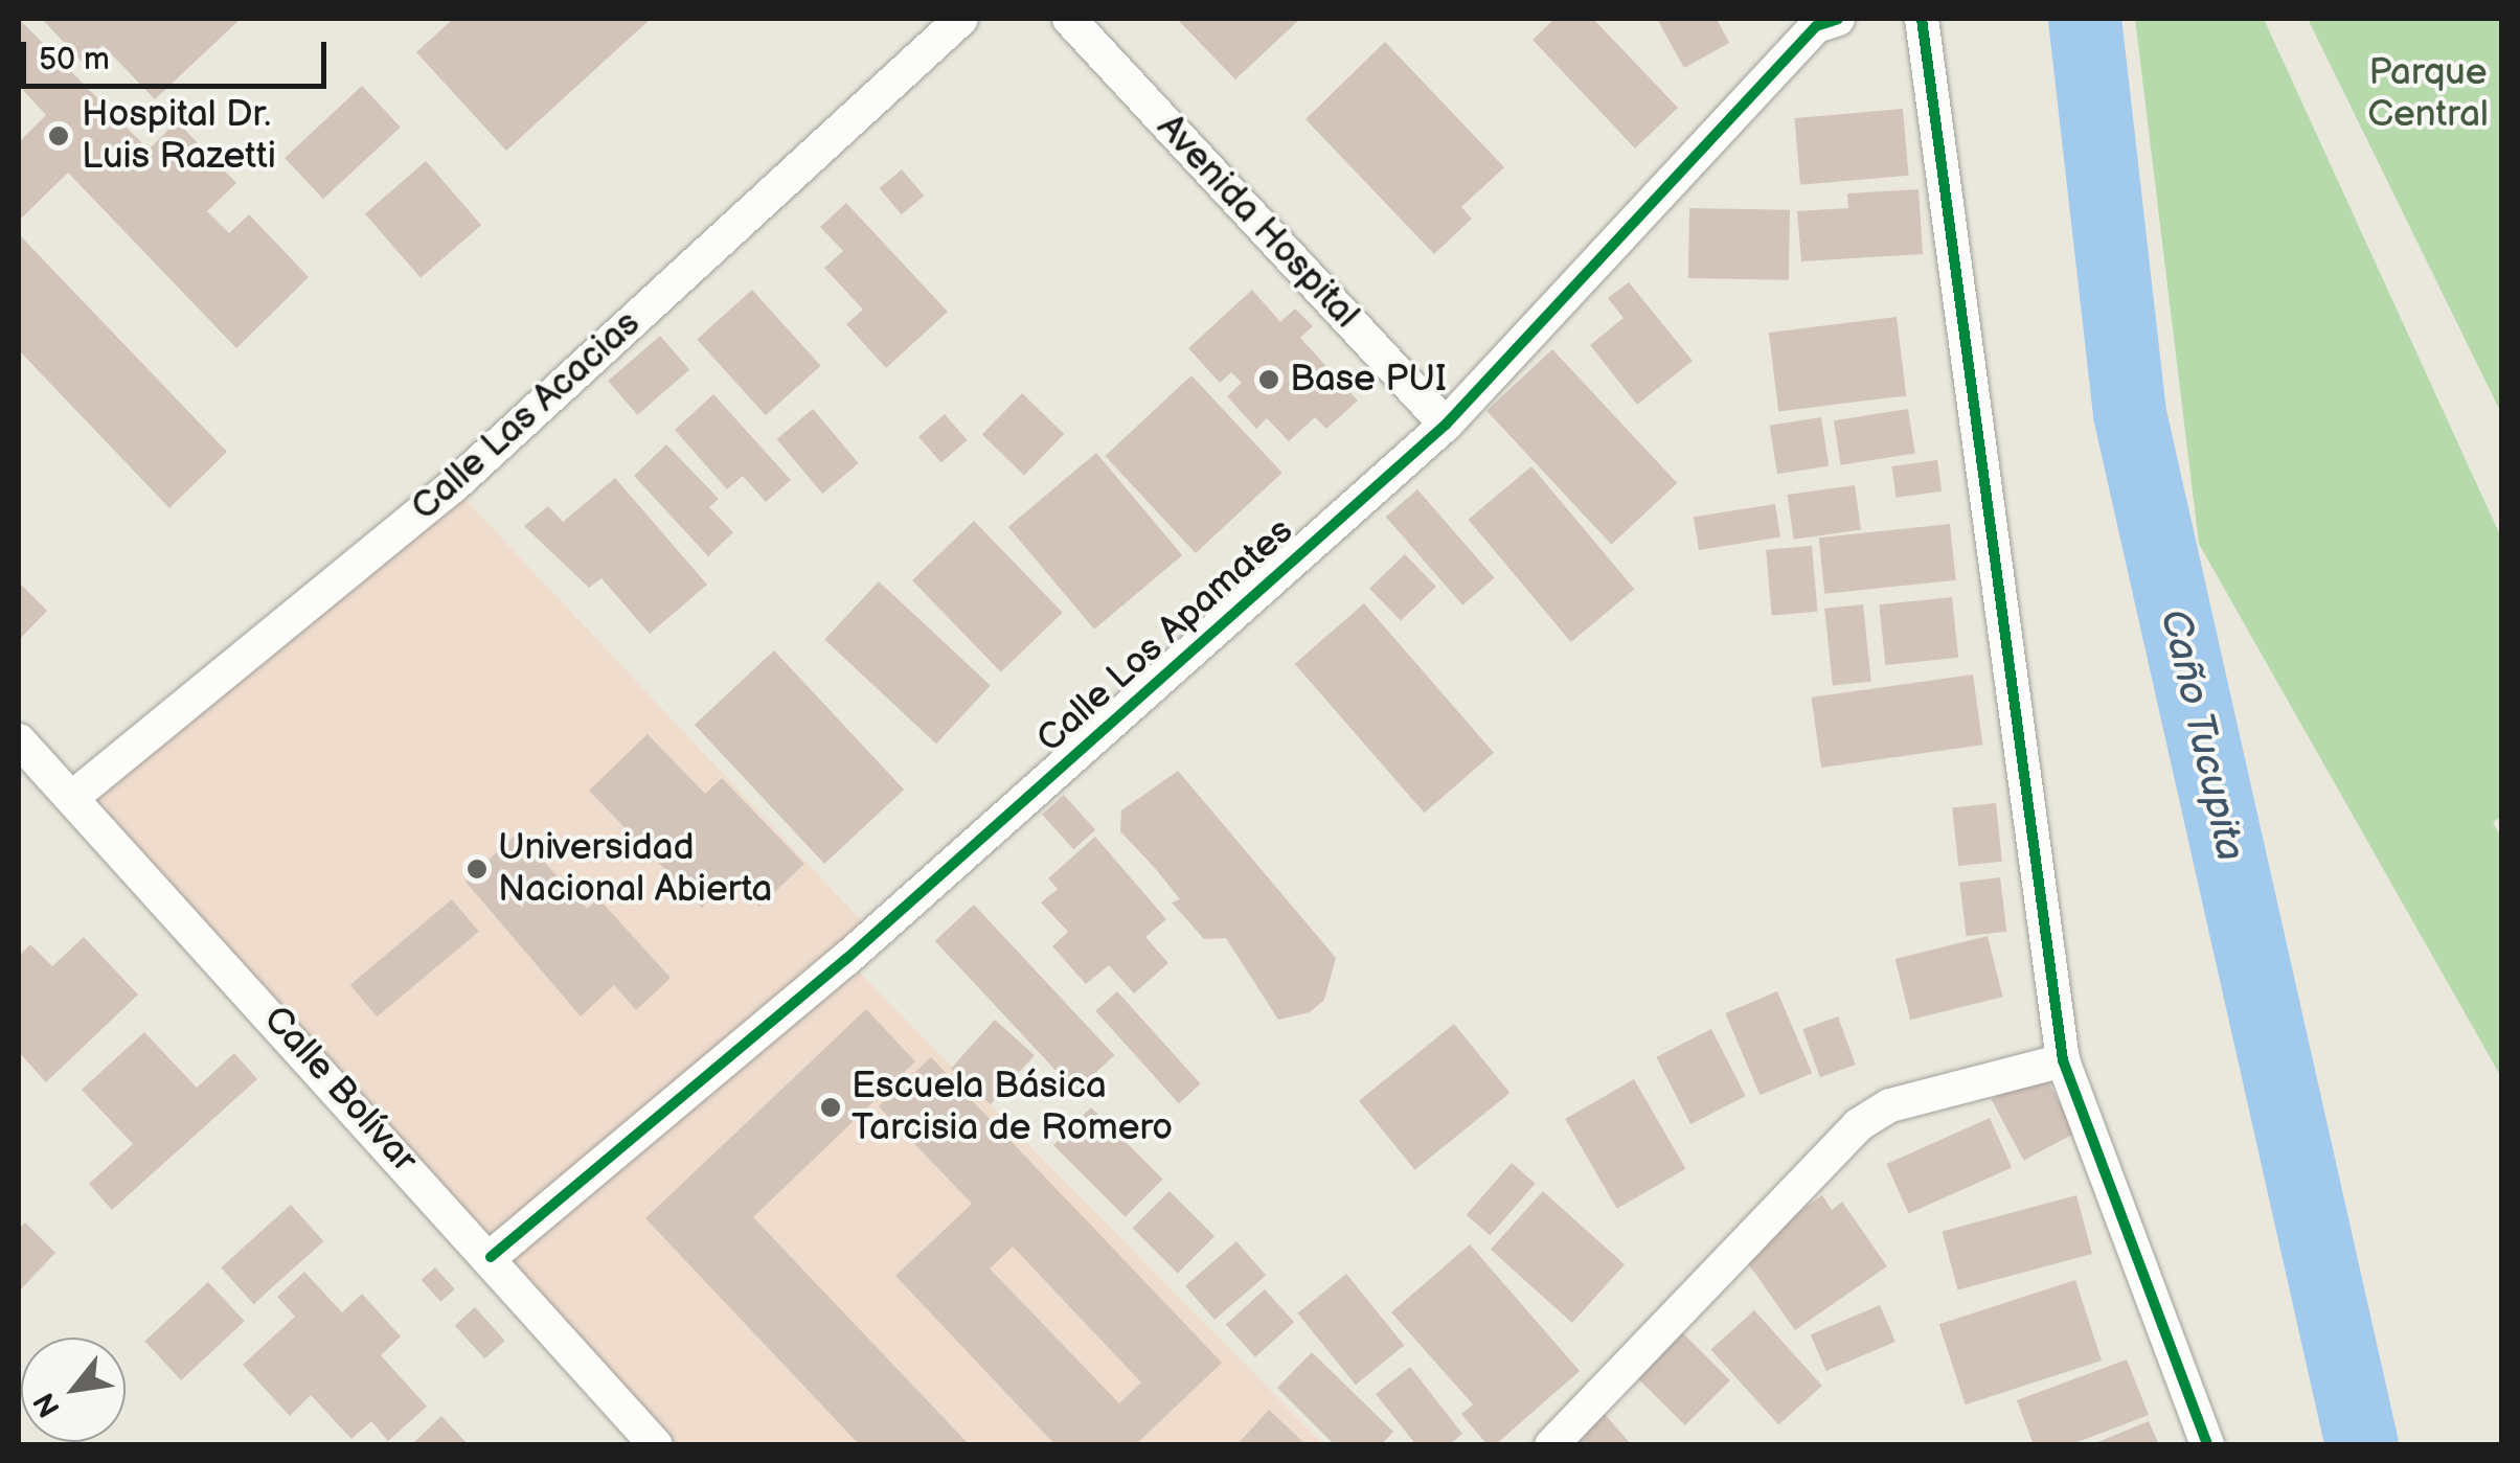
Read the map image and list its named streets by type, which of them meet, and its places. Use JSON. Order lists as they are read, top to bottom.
{
  "streets": {
    "street": [
      "Avenida Hospital",
      "Calle Las Acacias",
      "Calle Los Apamates",
      "Calle Bolívar"
    ]
  },
  "crossings": [
    ["Avenida Hospital", "Calle Los Apamates"],
    ["Calle Las Acacias", "Calle Bolívar"],
    ["Calle Los Apamates", "Calle Bolívar"]
  ],
  "water": ["Caño Tucupita"],
  "parks": ["Parque Central"],
  "places": [
    "Hospital Dr. Luis Razetti",
    "Base PUI",
    "Universidad Nacional Abierta",
    "Escuela Básica Tarcisia de Romero"
  ],
  "scale_bar": "50 m",
  "north": "bottom left"
}
